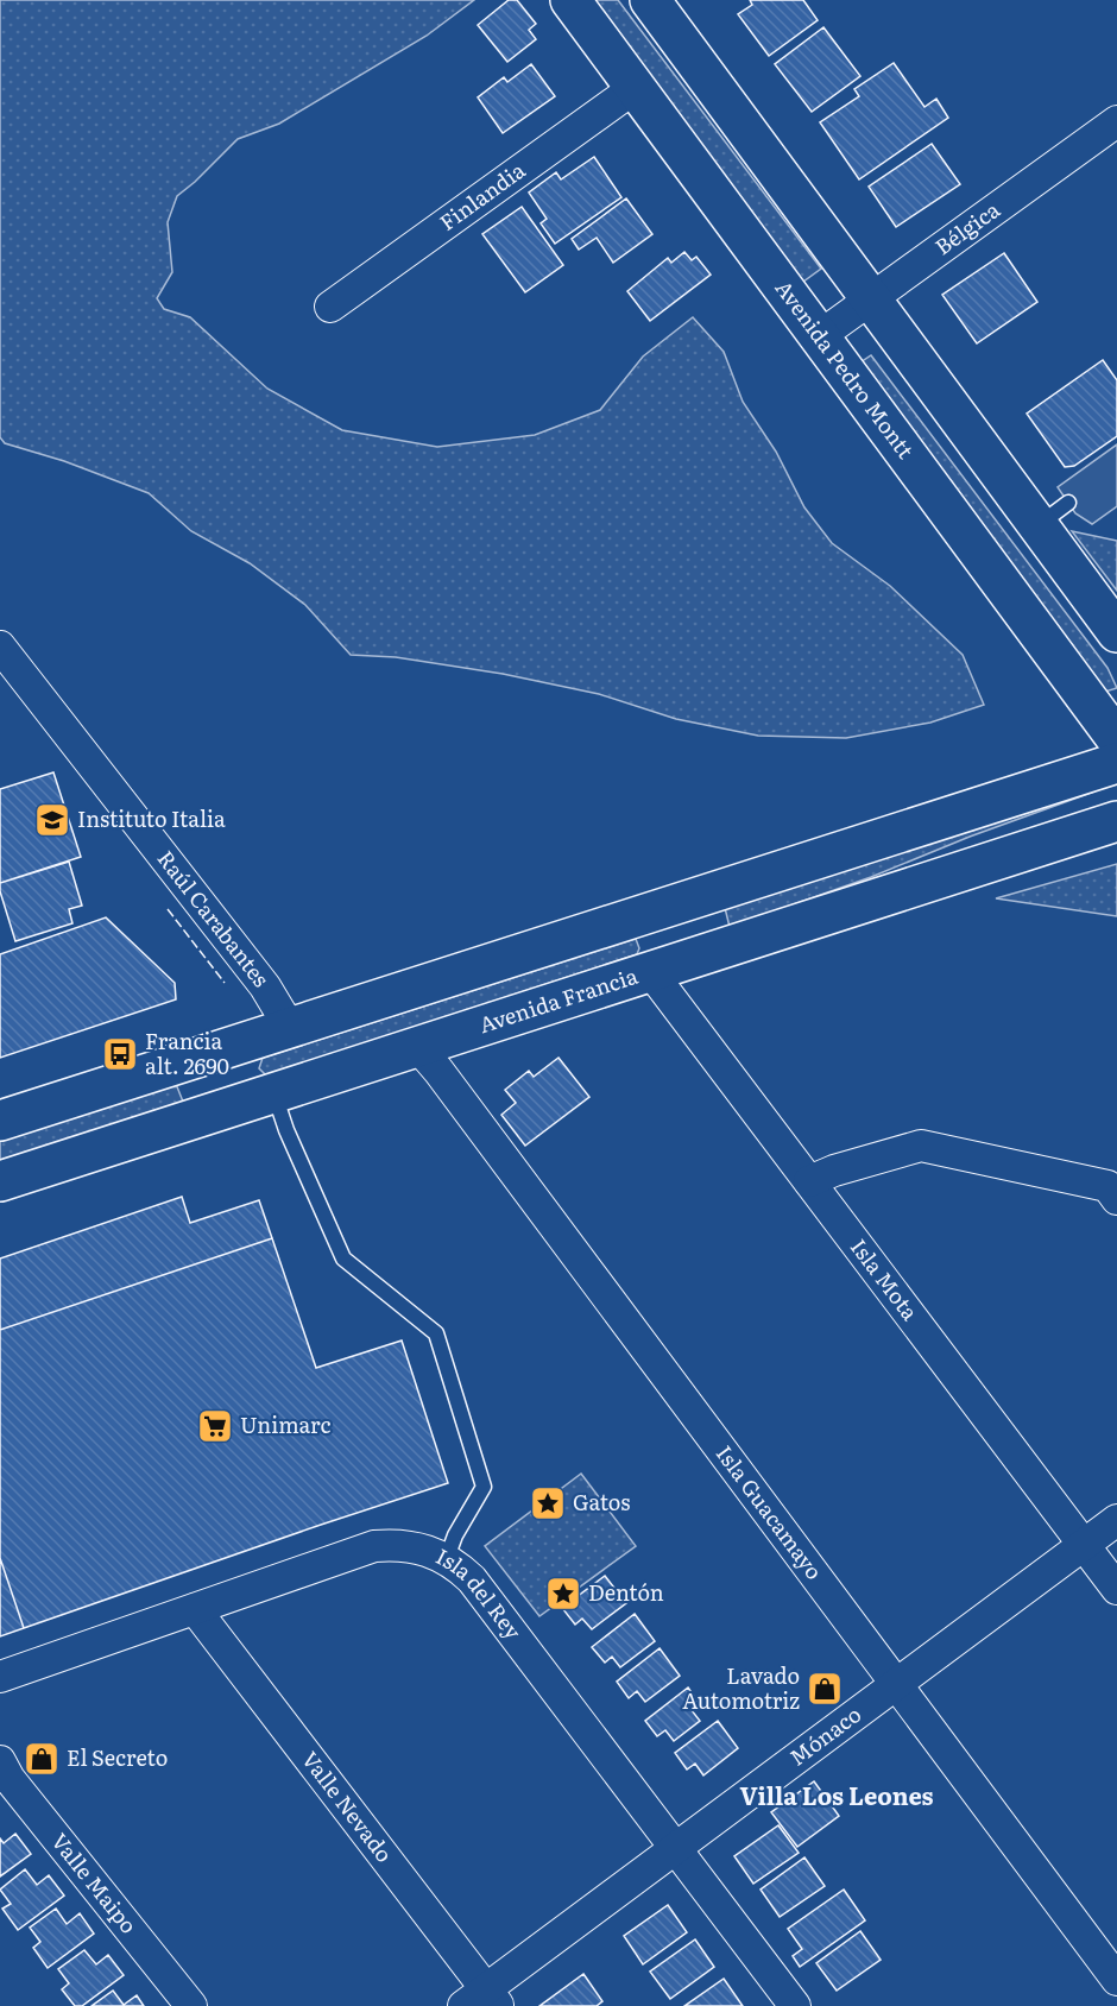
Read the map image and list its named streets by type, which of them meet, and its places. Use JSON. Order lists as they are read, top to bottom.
{
  "streets": {
    "main road": ["Avenida Pedro Montt", "Avenida Francia"],
    "street": [
      "Finlandia",
      "Bélgica",
      "Raúl Carabantes",
      "Isla Mota",
      "Isla Guacamayo",
      "Isla del Rey",
      "Mónaco",
      "Valle Nevado",
      "Valle Maipo"
    ]
  },
  "crossings": [
    ["Finlandia", "Avenida Pedro Montt"],
    ["Bélgica", "Avenida Pedro Montt"],
    ["Avenida Francia", "Isla Mota"],
    ["Avenida Francia", "Isla Guacamayo"],
    ["Isla Mota", "Mónaco"],
    ["Isla Guacamayo", "Mónaco"],
    ["Isla del Rey", "Mónaco"],
    ["Isla del Rey", "Valle Nevado"],
    ["Mónaco", "Valle Nevado"]
  ],
  "districts": ["Villa Los Leones"],
  "places": {
    "school or university": ["Instituto Italia"],
    "bus stop": ["Francia alt. 2690"],
    "supermarket": ["Unimarc"],
    "place": ["Gatos", "Dentón"],
    "shop": ["Lavado Automotriz", "El Secreto"]
  }
}
